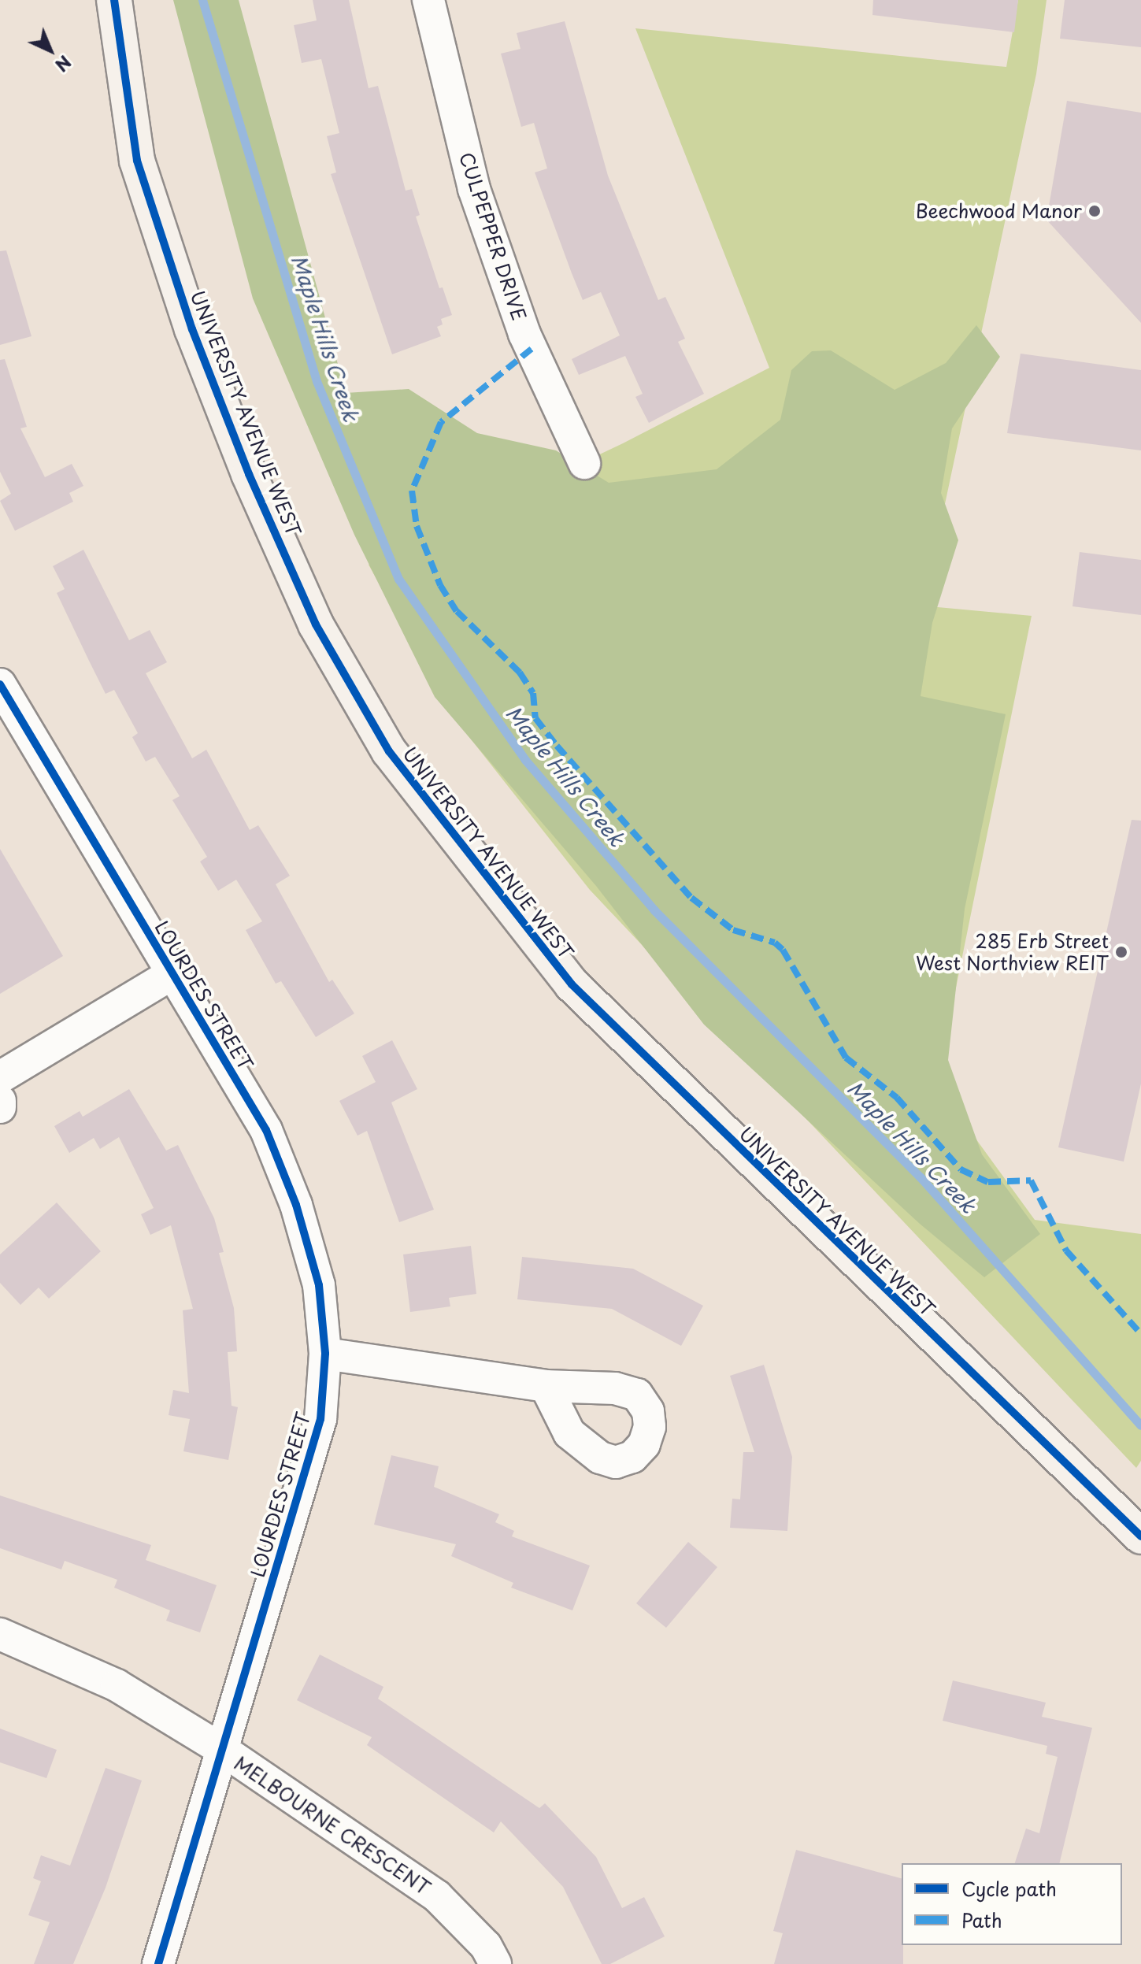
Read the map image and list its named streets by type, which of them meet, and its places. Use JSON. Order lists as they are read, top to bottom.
{
  "streets": {
    "main road": ["UNIVERSITY AVENUE WEST"],
    "street": ["CULPEPPER DRIVE", "LOURDES STREET", "MELBOURNE CRESCENT"]
  },
  "crossings": [
    ["LOURDES STREET", "MELBOURNE CRESCENT"]
  ],
  "water": ["Maple Hills Creek"],
  "places": ["Beechwood Manor", "285 Erb Street West Northview REIT"],
  "legend": ["Cycle path", "Path"],
  "north": "bottom right"
}
